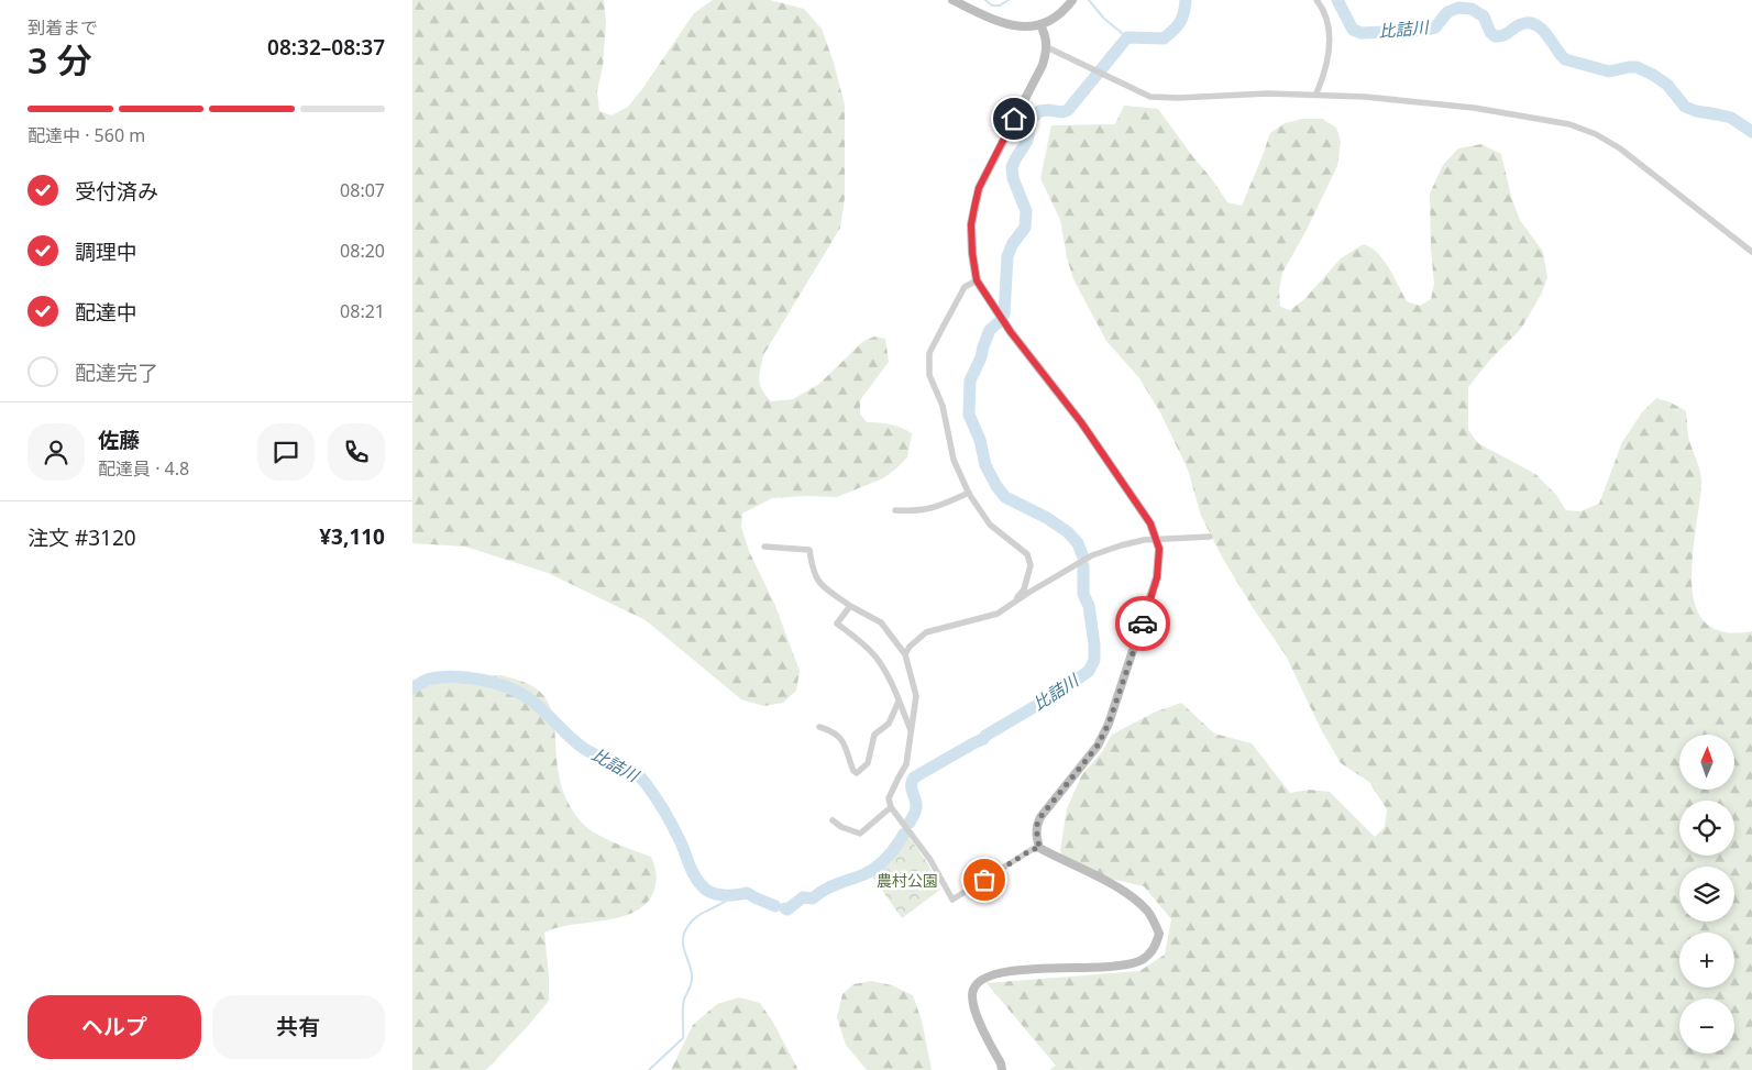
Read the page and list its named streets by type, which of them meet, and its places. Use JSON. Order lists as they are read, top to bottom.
{
  "water": ["比詰川"],
  "parks": ["農村公園"],
  "north": "top",
  "page": {
    "heading": ["3 分", "到着まで", "08:32–08:37"],
    "panel": [
      "佐藤",
      "配達員 · 4.8",
      "注文 #3120",
      "¥3,110"
    ],
    "bar": "配達中 · 560 m",
    "list": [
      ["受付済み", "08:07"],
      ["調理中", "08:20"],
      ["配達中", "08:21"],
      "配達完了"
    ],
    "map_buttons": ["+", "−"],
    "buttons": ["ヘルプ", "共有"]
  }
}
